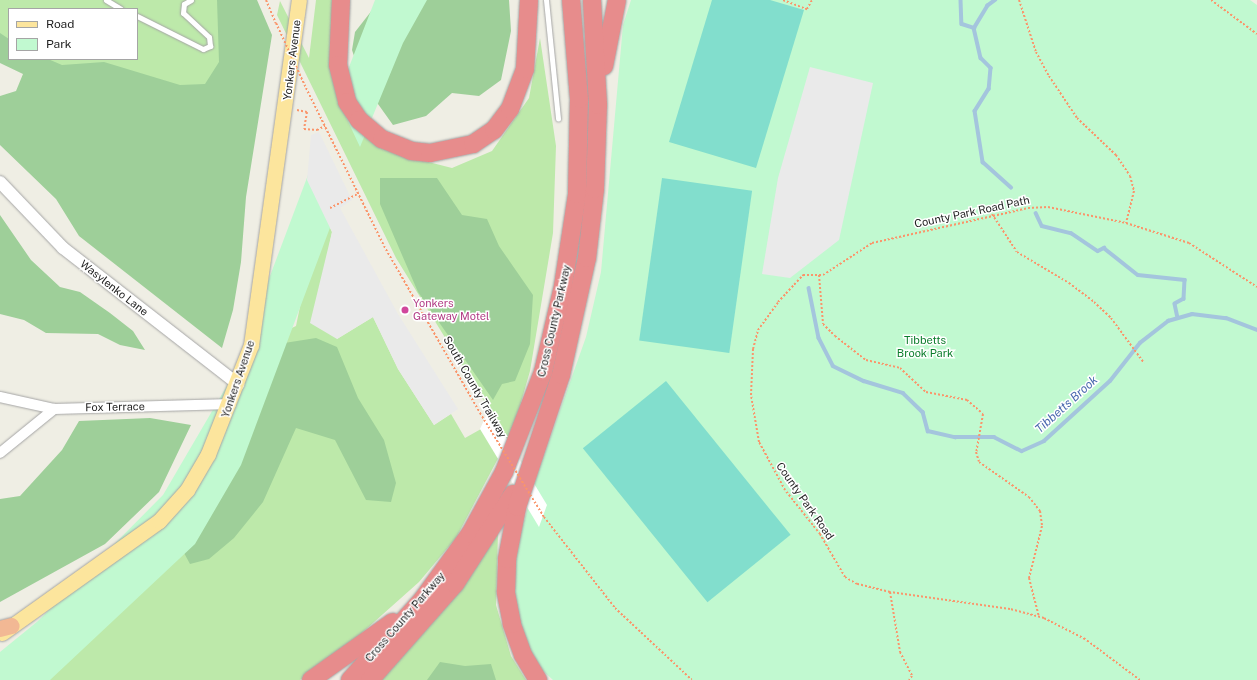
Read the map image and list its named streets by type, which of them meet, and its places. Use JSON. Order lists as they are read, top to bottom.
{
  "streets": {
    "highway": ["Cross County Parkway"],
    "main road": ["Yonkers Avenue"],
    "street": ["Wasylenko Lane", "Fox Terrace"],
    "path": ["County Park Road Path", "South County Trailway", "County Park Road"]
  },
  "crossings": [
    ["Yonkers Avenue", "Wasylenko Lane"],
    ["Yonkers Avenue", "Fox Terrace"],
    ["County Park Road Path", "County Park Road"]
  ],
  "water": ["Tibbetts Brook"],
  "parks": ["Tibbetts Brook Park"],
  "places": ["Yonkers Gateway Motel"],
  "legend": ["Road", "Park"]
}
